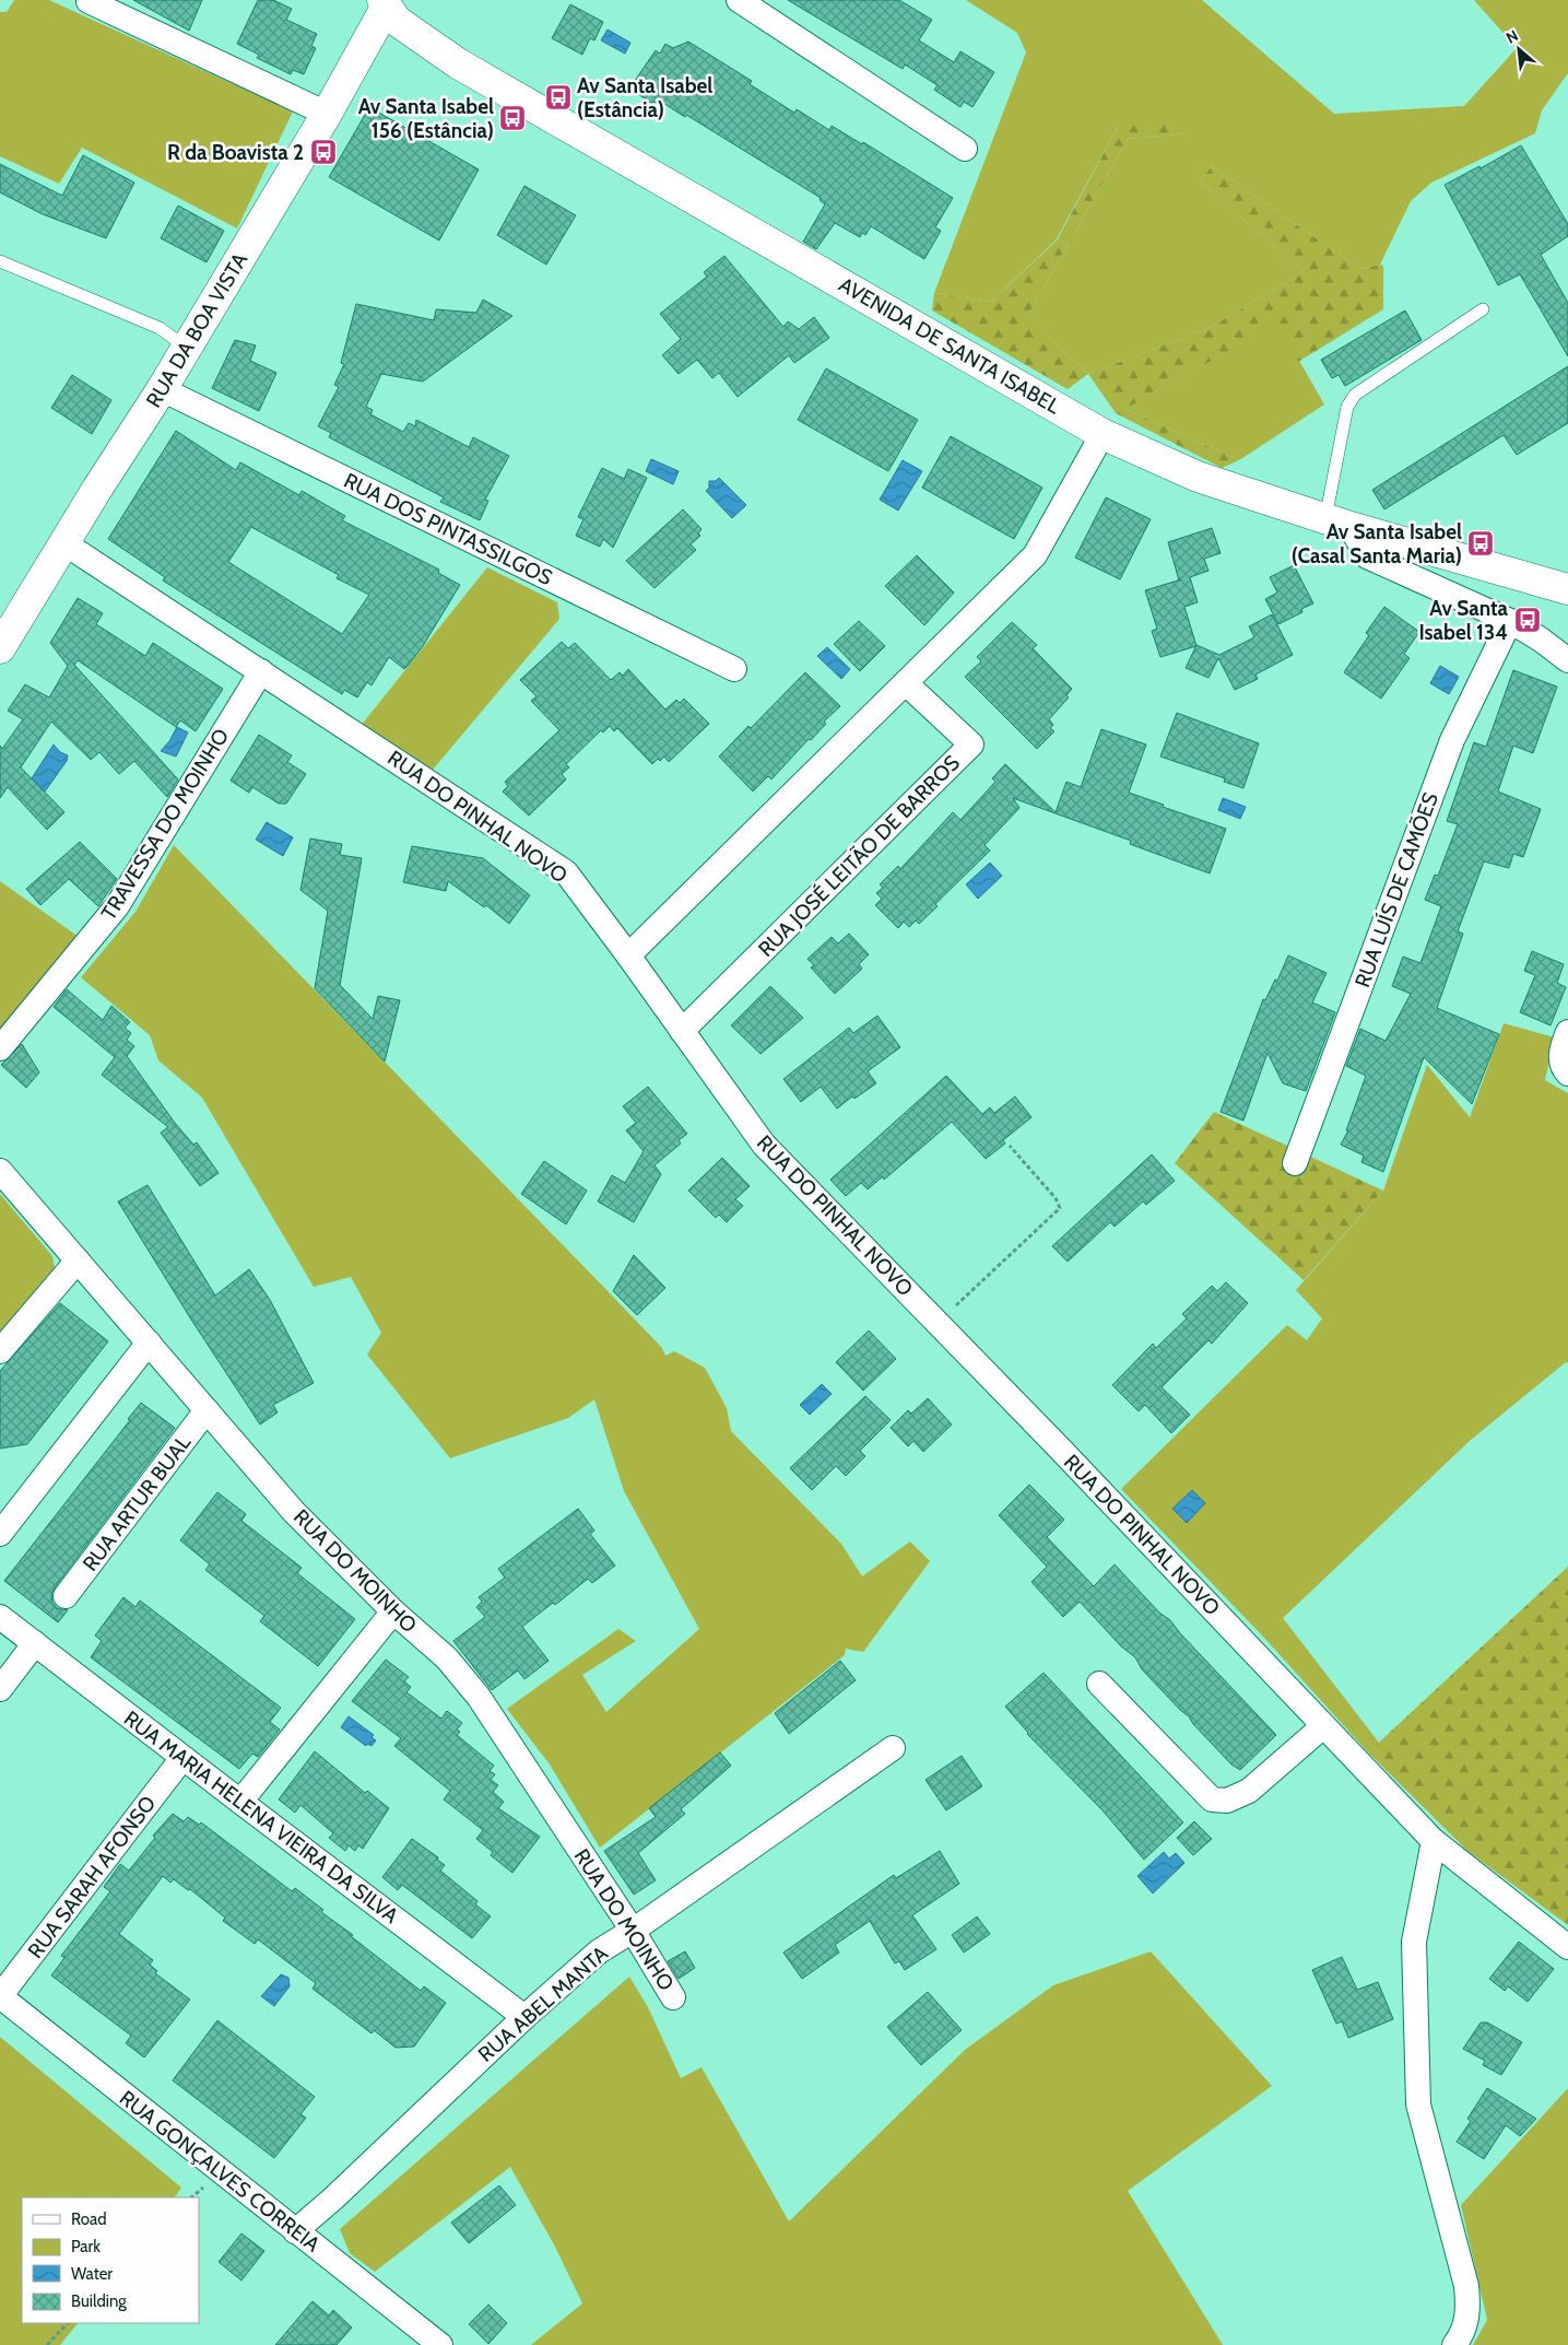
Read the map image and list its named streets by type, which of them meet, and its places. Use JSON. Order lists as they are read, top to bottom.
{
  "streets": {
    "street": [
      "RUA DA BOA VISTA",
      "AVENIDA DE SANTA ISABEL",
      "RUA DOS PINTASSILGOS",
      "RUA DO PINHAL NOVO",
      "TRAVESSA DO MOINHO",
      "RUA JOSÉ LEITÃO DE BARROS",
      "RUA LUÍS DE CAMÕES",
      "RUA ARTUR BUAL",
      "RUA DO MOINHO",
      "RUA MARIA HELENA VIEIRA DA SILVA",
      "RUA SARAH AFONSO",
      "RUA ABEL MANTA",
      "RUA GONÇALVES CORREIA"
    ]
  },
  "crossings": [
    ["RUA DA BOA VISTA", "AVENIDA DE SANTA ISABEL"],
    ["RUA DA BOA VISTA", "RUA DOS PINTASSILGOS"],
    ["RUA DA BOA VISTA", "RUA DO PINHAL NOVO"],
    ["RUA DO PINHAL NOVO", "TRAVESSA DO MOINHO"],
    ["RUA DO PINHAL NOVO", "RUA JOSÉ LEITÃO DE BARROS"],
    ["RUA ARTUR BUAL", "RUA DO MOINHO"],
    ["RUA DO MOINHO", "RUA ABEL MANTA"],
    ["RUA MARIA HELENA VIEIRA DA SILVA", "RUA SARAH AFONSO"],
    ["RUA MARIA HELENA VIEIRA DA SILVA", "RUA ABEL MANTA"],
    ["RUA SARAH AFONSO", "RUA GONÇALVES CORREIA"],
    ["RUA ABEL MANTA", "RUA GONÇALVES CORREIA"]
  ],
  "places": {
    "bus stop": [
      "Av Santa Isabel (Estância)",
      "Av Santa Isabel 156 (Estância)",
      "R da Boavista 2",
      "Av Santa Isabel (Casal Santa Maria)",
      "Av Santa Isabel 134"
    ]
  },
  "legend": [
    "Road",
    "Park",
    "Water",
    "Building"
  ],
  "north": "top left"
}
